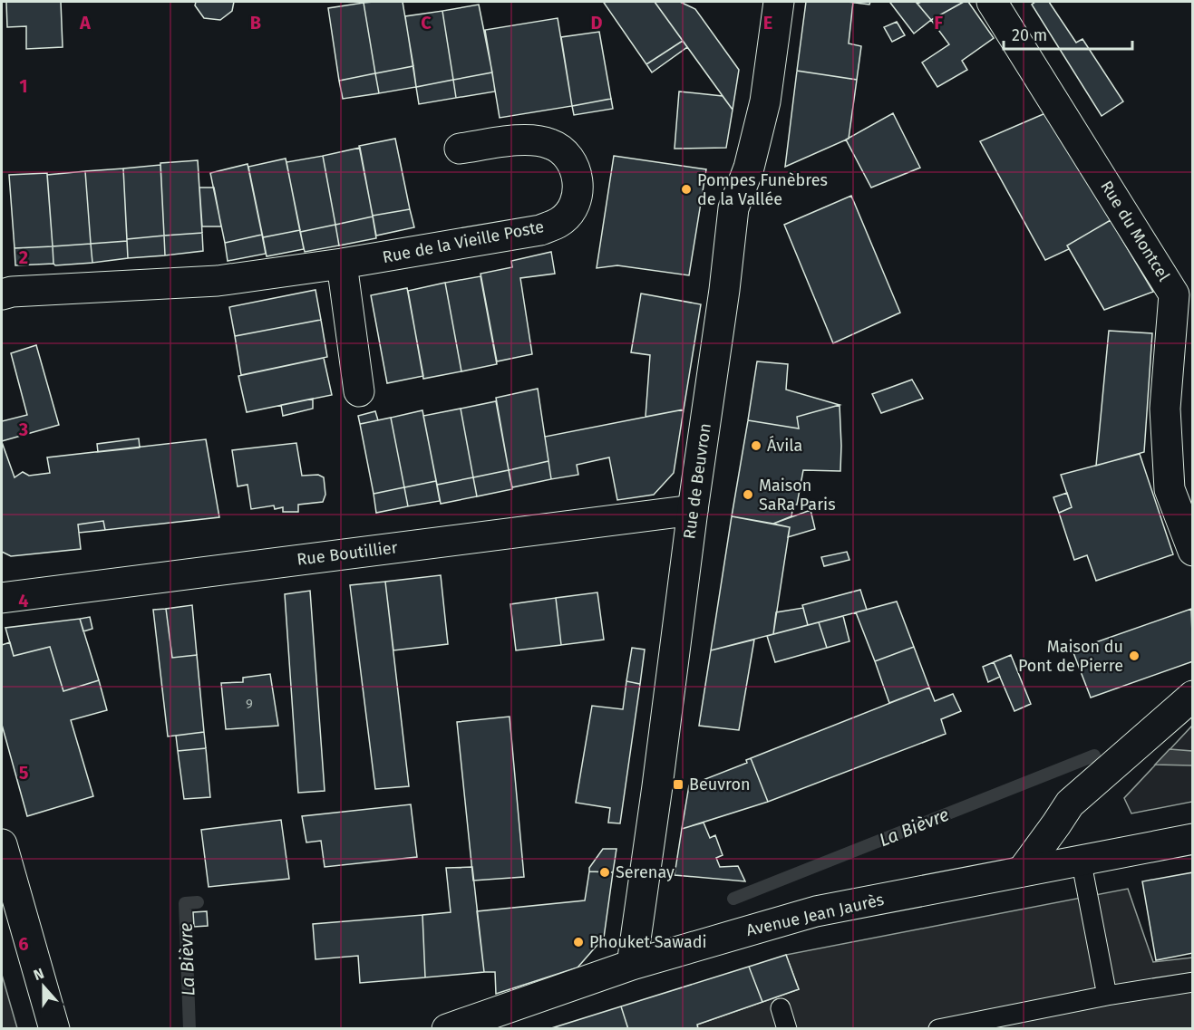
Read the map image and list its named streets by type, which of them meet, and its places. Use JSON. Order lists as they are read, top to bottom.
{
  "streets": {
    "street": [
      "Rue du Montcel",
      "Rue de la Vieille Poste",
      "Rue de Beuvron",
      "Rue Boutillier",
      "Avenue Jean Jaurès"
    ]
  },
  "crossings": [
    ["Rue de Beuvron", "Rue Boutillier"],
    ["Rue de Beuvron", "Avenue Jean Jaurès"]
  ],
  "water": ["La Bièvre"],
  "places": {
    "other": [
      "Pompes Funèbres de la Vallée",
      "Ávila",
      "Maison SaRa Paris",
      "Maison du Pont de Pierre",
      "Serenay",
      "Phouket Sawadi"
    ],
    "transit": ["Beuvron"]
  },
  "house_numbers": ["9"],
  "scale_bar": "20 m",
  "north": "top",
  "grid": {
    "columns": [
      "A",
      "B",
      "C",
      "D",
      "E",
      "F"
    ],
    "rows": [
      "1",
      "2",
      "3",
      "4",
      "5",
      "6"
    ]
  }
}
